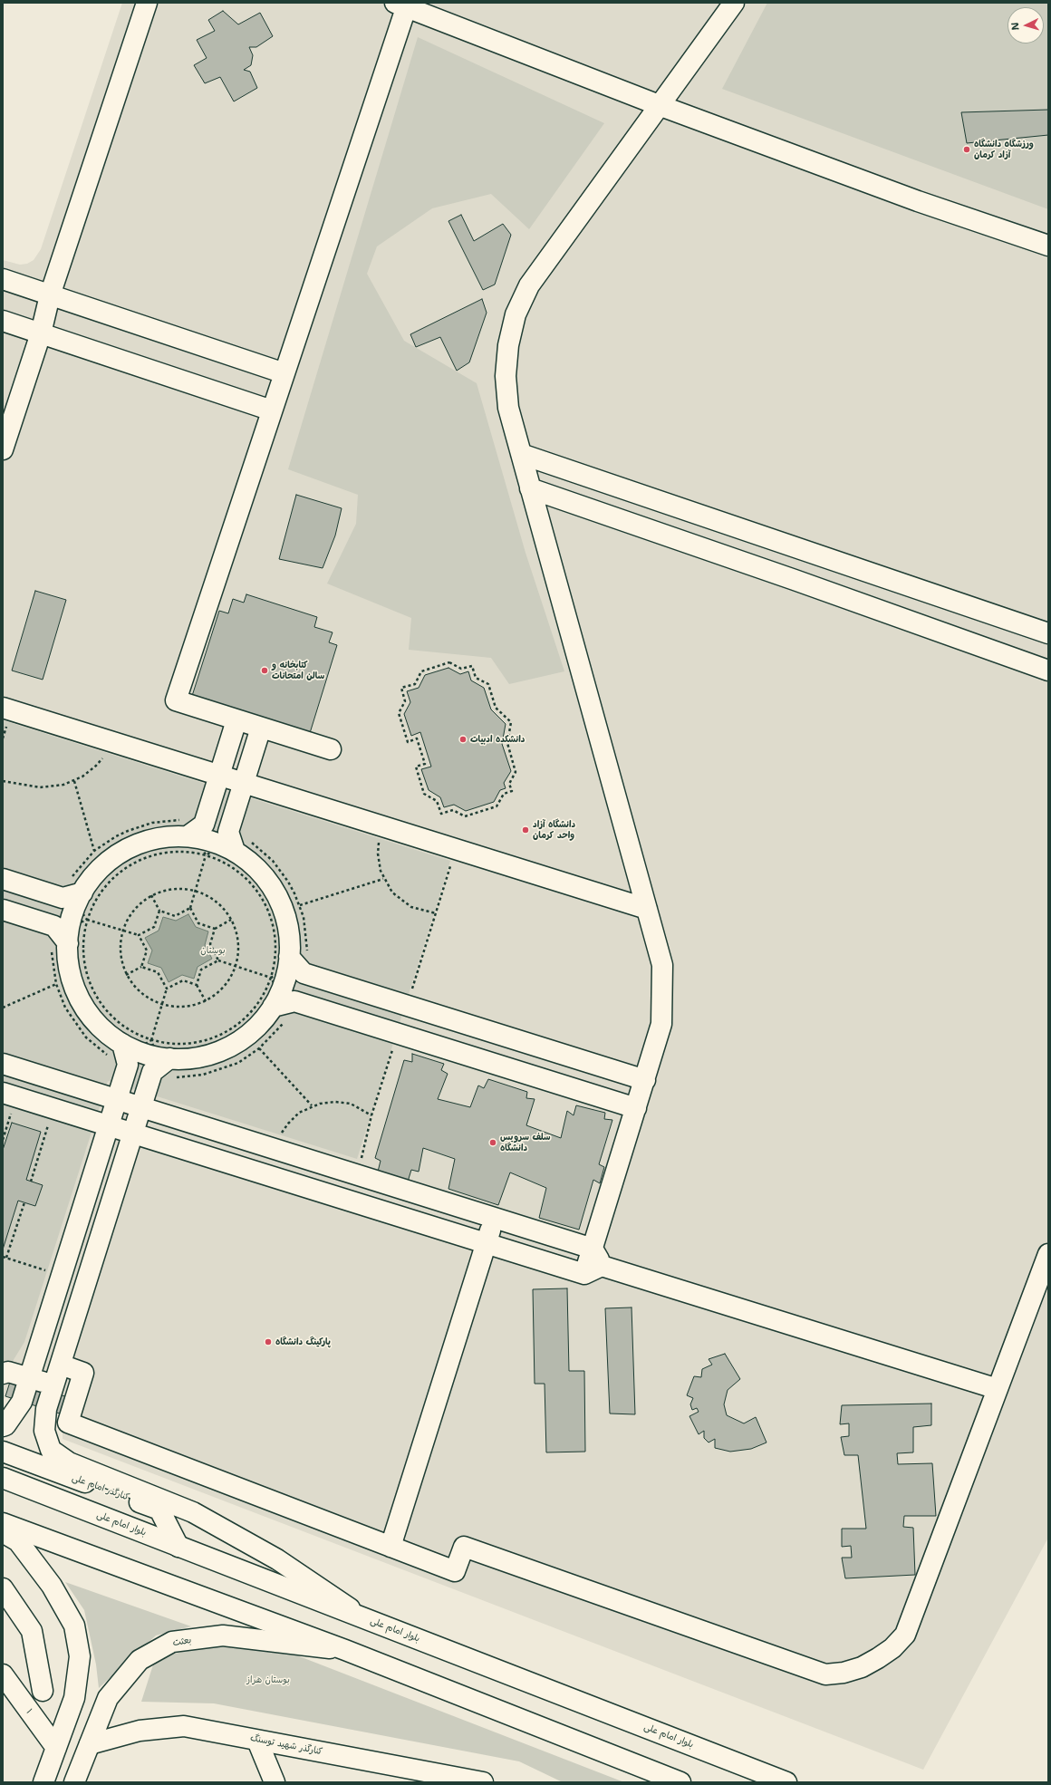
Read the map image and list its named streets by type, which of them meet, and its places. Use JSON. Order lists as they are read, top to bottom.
{
  "streets": {
    "main road": [
      "کنارگذر امام علی",
      "بلوار امام علی",
      "بعثت",
      "۱",
      "کنارگذر شهید توسنگ"
    ]
  },
  "crossings": [
    ["کنارگذر امام علی", "بلوار امام علی"],
    ["بعثت", "کنارگذر شهید توسنگ"]
  ],
  "parks": ["بوستان", "بوستان هراز"],
  "places": [
    "ورزشگاه دانشگاه آزاد کرمان",
    "کتابخانه و سالن امتحانات",
    "دانشکده ادبیات",
    "دانشگاه آزاد واحد کرمان",
    "سلف سرویس دانشگاه",
    "پارکینگ دانشگاه"
  ],
  "north": "left"
}
